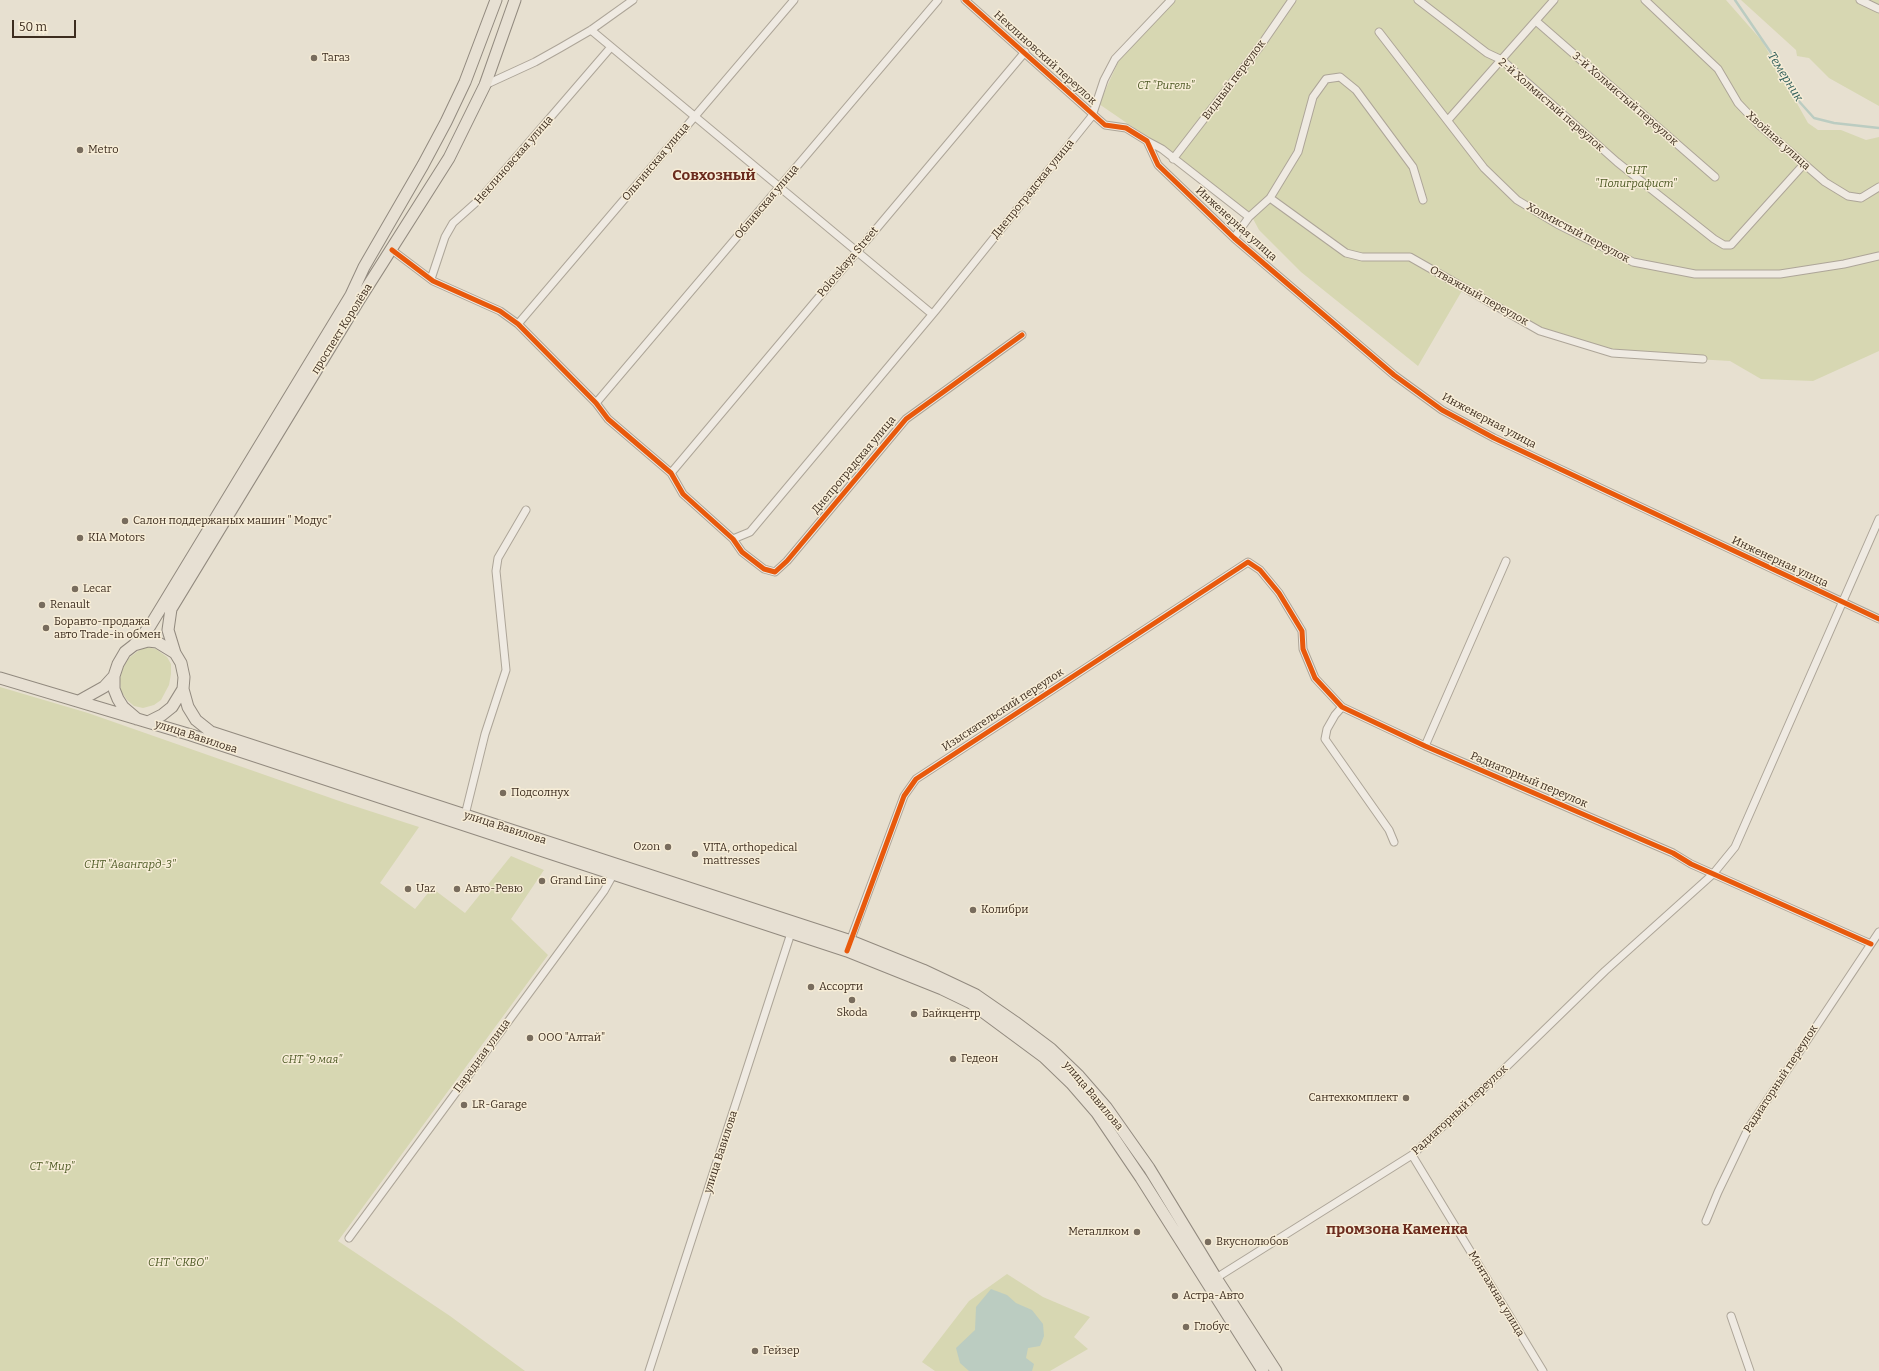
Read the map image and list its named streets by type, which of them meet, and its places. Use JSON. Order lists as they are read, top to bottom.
{
  "streets": {
    "main road": ["проспект Королёва", "улица Вавилова"],
    "street": [
      "Неклиновский переулок",
      "Видный переулок",
      "3-й Холмистый переулок",
      "2-й Холмистый переулок",
      "Хвойная улица",
      "Неклиновская улица",
      "Ольгинская улица",
      "Днепроградская улица",
      "Обливская улица",
      "Инженерная улица",
      "Холмистый переулок",
      "Polotskaya Street",
      "Отважный переулок",
      "Изыскательский переулок",
      "Радиаторный переулок",
      "Парадная улица",
      "Монтажная улица"
    ]
  },
  "crossings": [
    ["Неклиновский переулок", "Днепроградская улица"],
    ["Неклиновский переулок", "Polotskaya Street"],
    ["2-й Холмистый переулок", "Хвойная улица"],
    ["Инженерная улица", "Радиаторный переулок"],
    ["проспект Королёва", "улица Вавилова"],
    ["Изыскательский переулок", "улица Вавилова"],
    ["Изыскательский переулок", "Радиаторный переулок"],
    ["улица Вавилова", "Радиаторный переулок"],
    ["улица Вавилова", "Парадная улица"],
    ["Радиаторный переулок", "Монтажная улица"]
  ],
  "districts": ["Совхозный", "промзона Каменка"],
  "water": ["Темерник"],
  "parks": [
    "СТ \"Ригель\"",
    "СНТ \"Полиграфист\"",
    "СНТ \"Авангард-3\"",
    "СНТ \"9 мая\"",
    "СТ \"Мир\"",
    "СНТ \"СКВО\""
  ],
  "places": [
    "Тагаз",
    "Metro",
    "Салон поддержаных машин \" Модус\"",
    "KIA Motors",
    "Lecar",
    "Renault",
    "Боравто-продажа авто Trade-in обмен",
    "Подсолнух",
    "Ozon",
    "VITA, orthopedical mattresses",
    "Grand Line",
    "Uaz",
    "Авто-Ревю",
    "Колибри",
    "Ассорти",
    "Skoda",
    "Байкцентр",
    "ООО \"Алтай\"",
    "Гедеон",
    "Сантехкомплект",
    "LR-Garage",
    "Металлком",
    "Вкуснолюбов",
    "Астра-Авто",
    "Глобус",
    "Гейзер"
  ],
  "scale_bar": "50 m"
}
